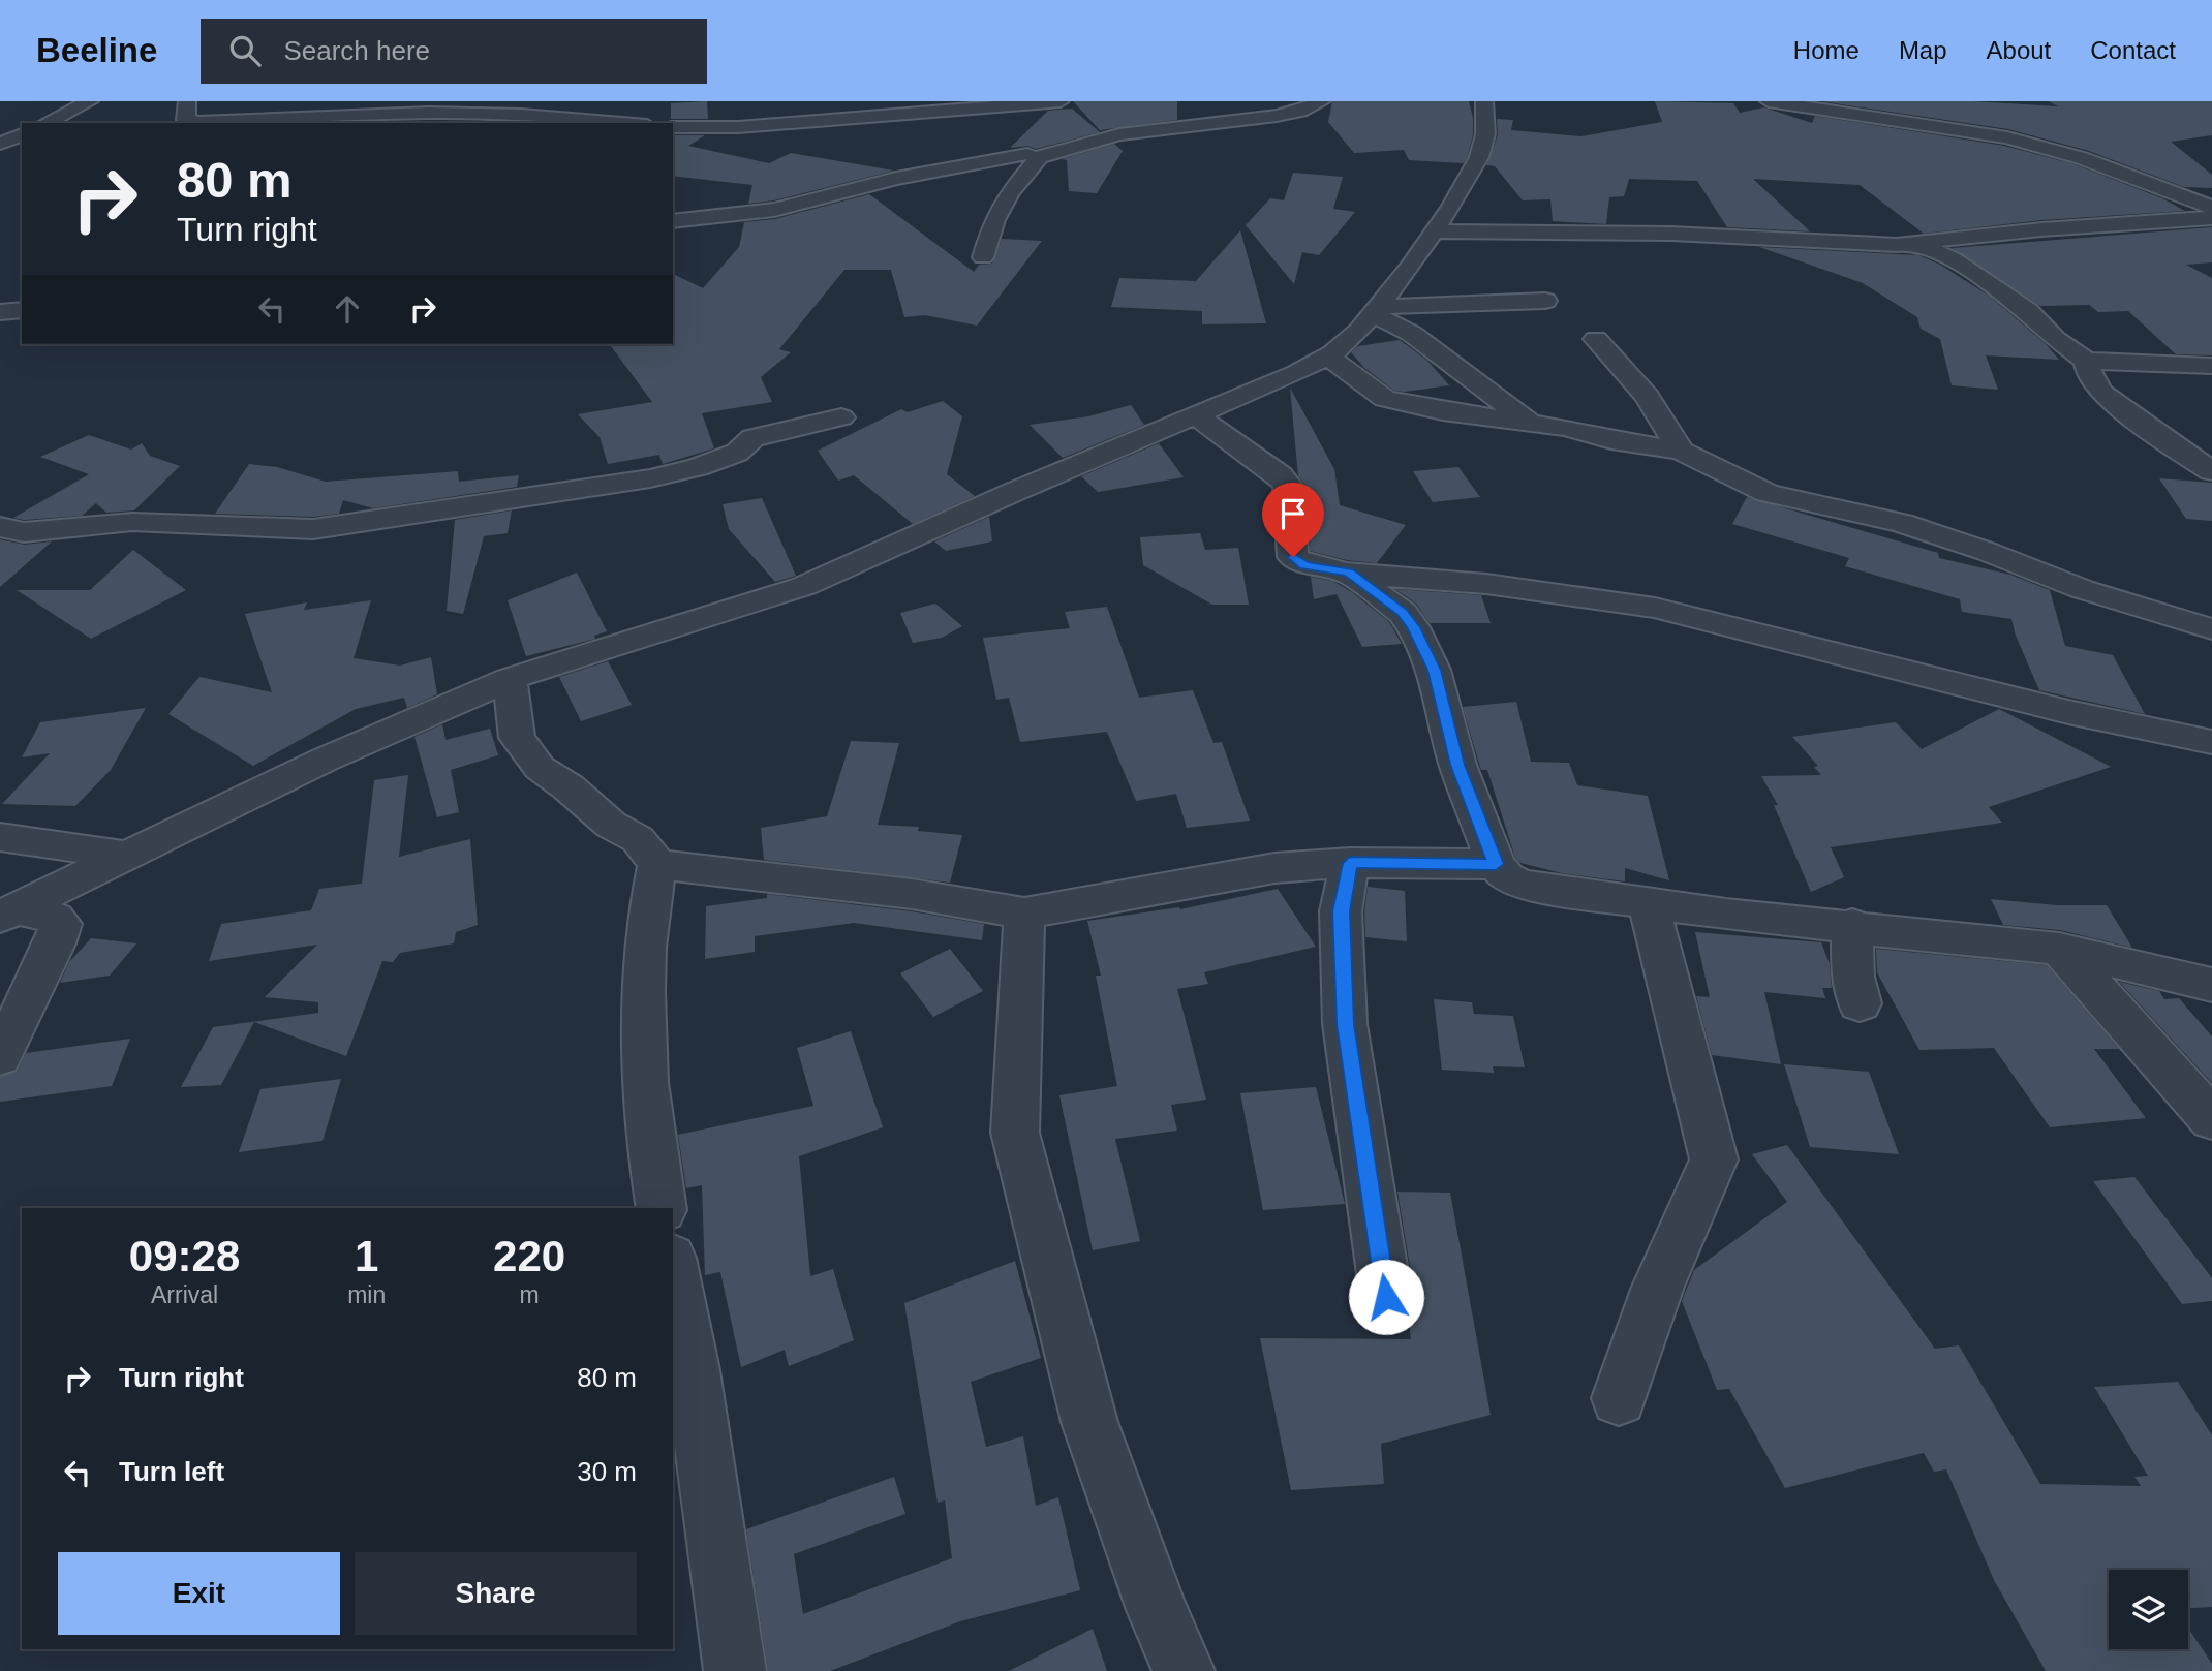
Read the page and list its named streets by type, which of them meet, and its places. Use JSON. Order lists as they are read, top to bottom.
{
  "page": {
    "header": "Beeline",
    "search": "Search here",
    "nav": [
      "Home",
      "Map",
      "About",
      "Contact"
    ],
    "turn": ["80 m", "Turn right"],
    "eta": [
      "09:28",
      "Arrival",
      "1",
      "min",
      "220",
      "m"
    ],
    "list": [
      {
        "name": "Turn right",
        "value": "80 m"
      },
      {
        "name": "Turn left",
        "value": "30 m"
      }
    ],
    "buttons": ["Exit", "Share"]
  }
}
